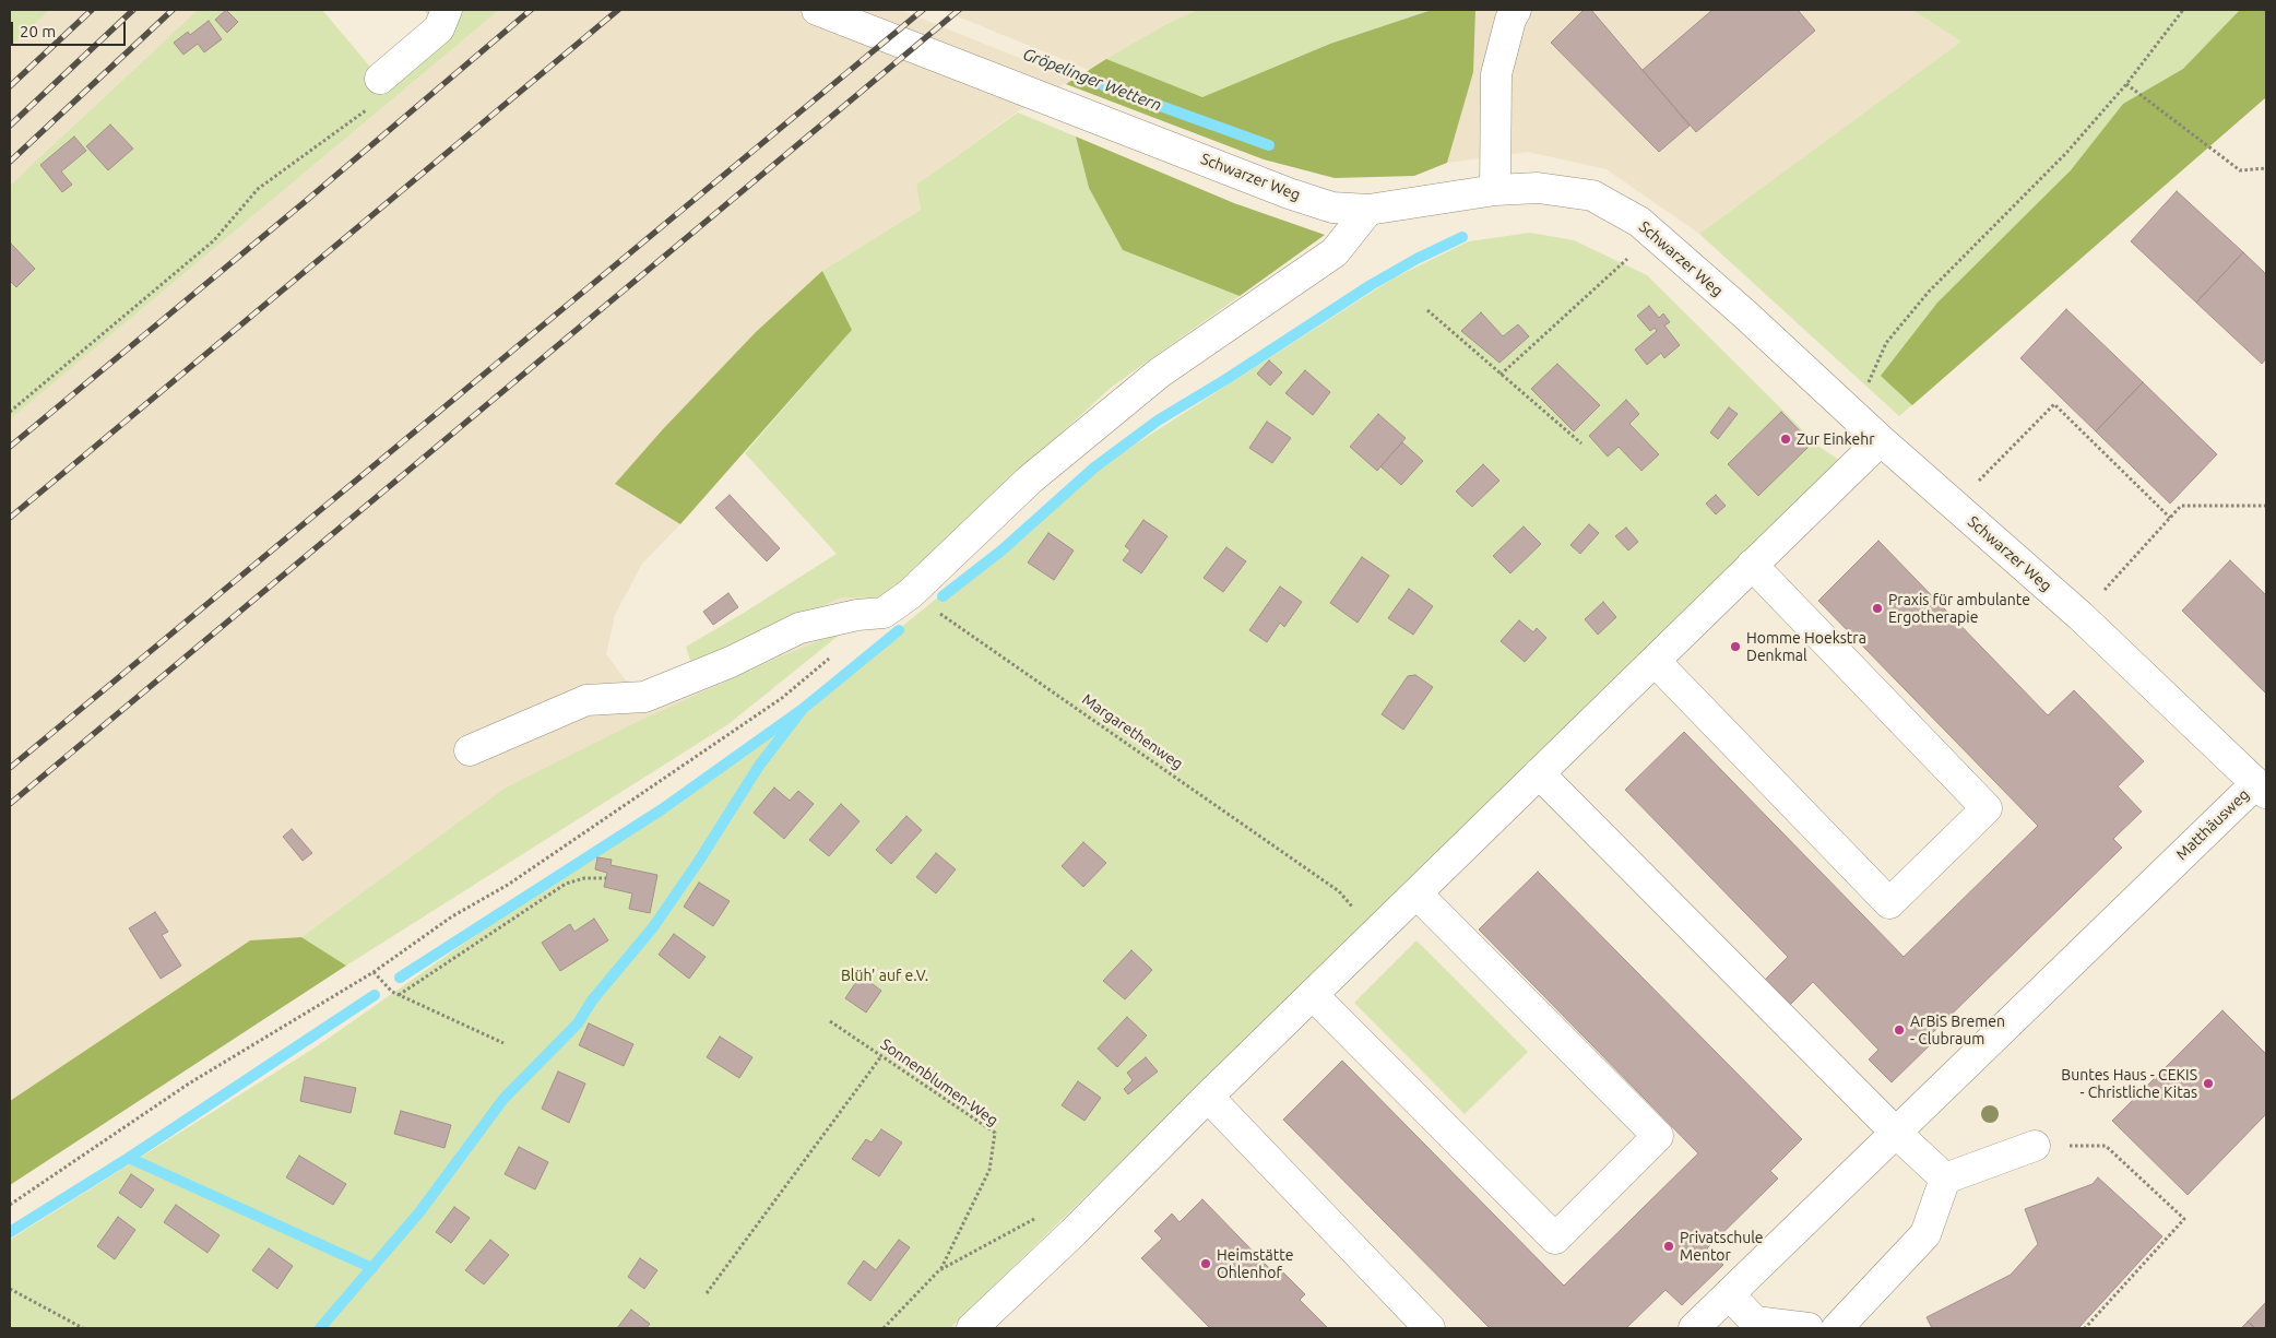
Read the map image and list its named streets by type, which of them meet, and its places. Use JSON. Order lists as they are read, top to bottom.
{
  "streets": {
    "street": ["Schwarzer Weg", "Matthäusweg"],
    "path": ["Margarethenweg", "Sonnenblumen-Weg"]
  },
  "crossings": [
    ["Schwarzer Weg", "Matthäusweg"]
  ],
  "water": ["Gröpelinger Wettern"],
  "parks": ["Blüh' auf e.V."],
  "places": [
    "Zur Einkehr",
    "Praxis für ambulante Ergotherapie",
    "Homme Hoekstra Denkmal",
    "ArBiS Bremen - Clubraum",
    "Buntes Haus - CEKIS - Christliche Kitas",
    "Privatschule Mentor",
    "Heimstätte Ohlenhof"
  ],
  "scale_bar": "20 m"
}
